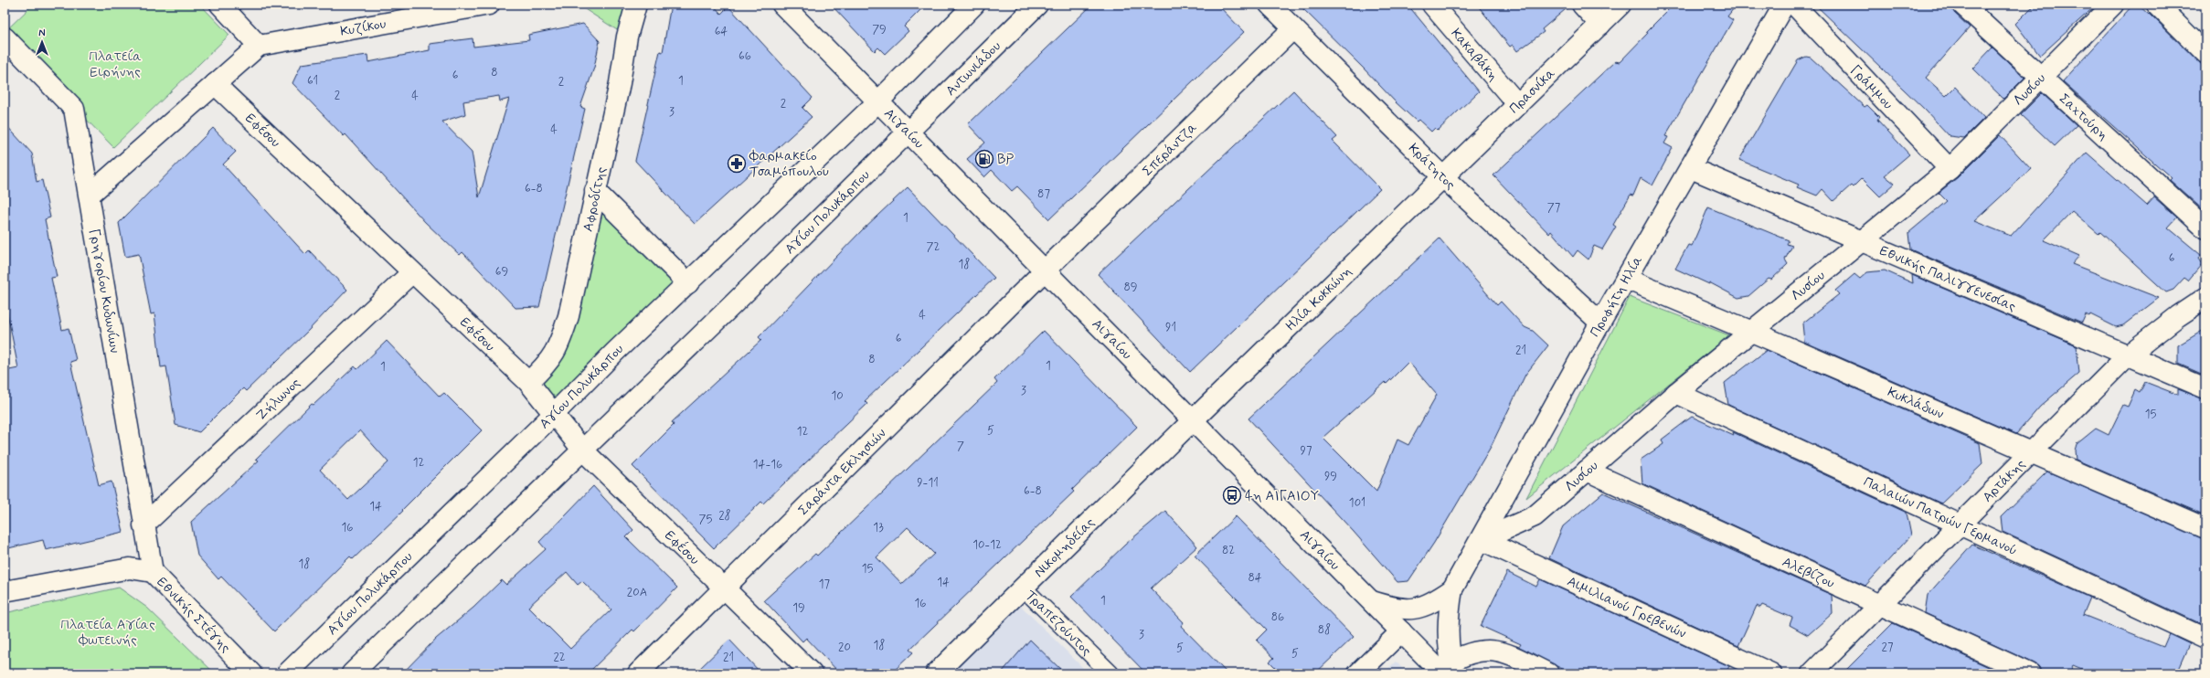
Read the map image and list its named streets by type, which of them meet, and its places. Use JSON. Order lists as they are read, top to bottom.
{
  "streets": {
    "street": [
      "Κυζίκου",
      "Κακαβάκη",
      "Αντωνιάδου",
      "Γράμμου",
      "Λυσίου",
      "Πρασνίκα",
      "Σαχτούρη",
      "Αιγαίου",
      "Εφέσου",
      "Σπεράντζα",
      "Κράτητος",
      "Αφροδίτης",
      "Αγίου Πολυκάρπου",
      "Εθνικής Παλιγγενεσίας",
      "Γρηγορίου Κυδωνίων",
      "Προφήτη Ηλία",
      "Ηλία Κοκκώνη",
      "Ζήλωνος",
      "Κυκλάδων",
      "Σαράντα Εκλησιών",
      "Αρτάκης",
      "Παλαιών Πατρών Γερμανού",
      "Νικομηδείας",
      "Αλεβίζου",
      "Αιμιλιανού Γρεβενών",
      "Εθνικής Στέγης",
      "Τραπεζούντος"
    ]
  },
  "crossings": [
    ["Κακαβάκη", "Πρασνίκα"],
    ["Αντωνιάδου", "Αιγαίου"],
    ["Αντωνιάδου", "Αγίου Πολυκάρπου"],
    ["Γράμμου", "Λυσίου"],
    ["Λυσίου", "Σαχτούρη"],
    ["Λυσίου", "Εθνικής Παλιγγενεσίας"],
    ["Λυσίου", "Προφήτη Ηλία"],
    ["Λυσίου", "Κυκλάδων"],
    ["Λυσίου", "Παλαιών Πατρών Γερμανού"],
    ["Λυσίου", "Αλεβίζου"],
    ["Λυσίου", "Αιμιλιανού Γρεβενών"],
    ["Πρασνίκα", "Κράτητος"],
    ["Πρασνίκα", "Ηλία Κοκκώνη"],
    ["Αιγαίου", "Σπεράντζα"],
    ["Αιγαίου", "Αγίου Πολυκάρπου"],
    ["Αιγαίου", "Προφήτη Ηλία"],
    ["Αιγαίου", "Ηλία Κοκκώνη"],
    ["Αιγαίου", "Σαράντα Εκλησιών"],
    ["Αιγαίου", "Νικομηδείας"],
    ["Εφέσου", "Αφροδίτης"],
    ["Εφέσου", "Αγίου Πολυκάρπου"],
    ["Εφέσου", "Ζήλωνος"],
    ["Εφέσου", "Σαράντα Εκλησιών"],
    ["Σπεράντζα", "Κράτητος"],
    ["Σπεράντζα", "Σαράντα Εκλησιών"],
    ["Κράτητος", "Προφήτη Ηλία"],
    ["Κράτητος", "Ηλία Κοκκώνη"],
    ["Εθνικής Παλιγγενεσίας", "Προφήτη Ηλία"],
    ["Εθνικής Παλιγγενεσίας", "Αρτάκης"],
    ["Γρηγορίου Κυδωνίων", "Ζήλωνος"],
    ["Γρηγορίου Κυδωνίων", "Εθνικής Στέγης"],
    ["Προφήτη Ηλία", "Κυκλάδων"],
    ["Προφήτη Ηλία", "Αιμιλιανού Γρεβενών"],
    ["Ηλία Κοκκώνη", "Νικομηδείας"],
    ["Κυκλάδων", "Αρτάκης"],
    ["Αρτάκης", "Παλαιών Πατρών Γερμανού"],
    ["Αρτάκης", "Αλεβίζου"],
    ["Νικομηδείας", "Τραπεζούντος"]
  ],
  "parks": ["Πλατεία Ειρήνης", "Πλατεία Αγίας Φωτεινής"],
  "places": {
    "fuel station": ["BP"],
    "pharmacy": ["Φαρμακείο Τσαμόπουλου"],
    "bus stop": ["4η ΑΙΓΑΙΟΥ"]
  },
  "house_numbers": [
    "79",
    "64",
    "66",
    "8",
    "6",
    "61",
    "1",
    "2",
    "2",
    "4",
    "2",
    "3",
    "4",
    "6-8",
    "87",
    "77",
    "1",
    "72",
    "6",
    "18",
    "69",
    "89",
    "4",
    "91",
    "6",
    "21",
    "8",
    "1",
    "1",
    "3",
    "10",
    "15",
    "5",
    "12",
    "7",
    "97",
    "12",
    "14-16",
    "99",
    "9-11",
    "6-8",
    "101",
    "14",
    "28",
    "75",
    "16",
    "13",
    "10-12",
    "82",
    "18",
    "15",
    "84",
    "14",
    "17",
    "20Α",
    "1",
    "16",
    "19",
    "86",
    "88",
    "3",
    "18",
    "20",
    "27",
    "5",
    "5",
    "22",
    "21"
  ],
  "north": "top"
}
